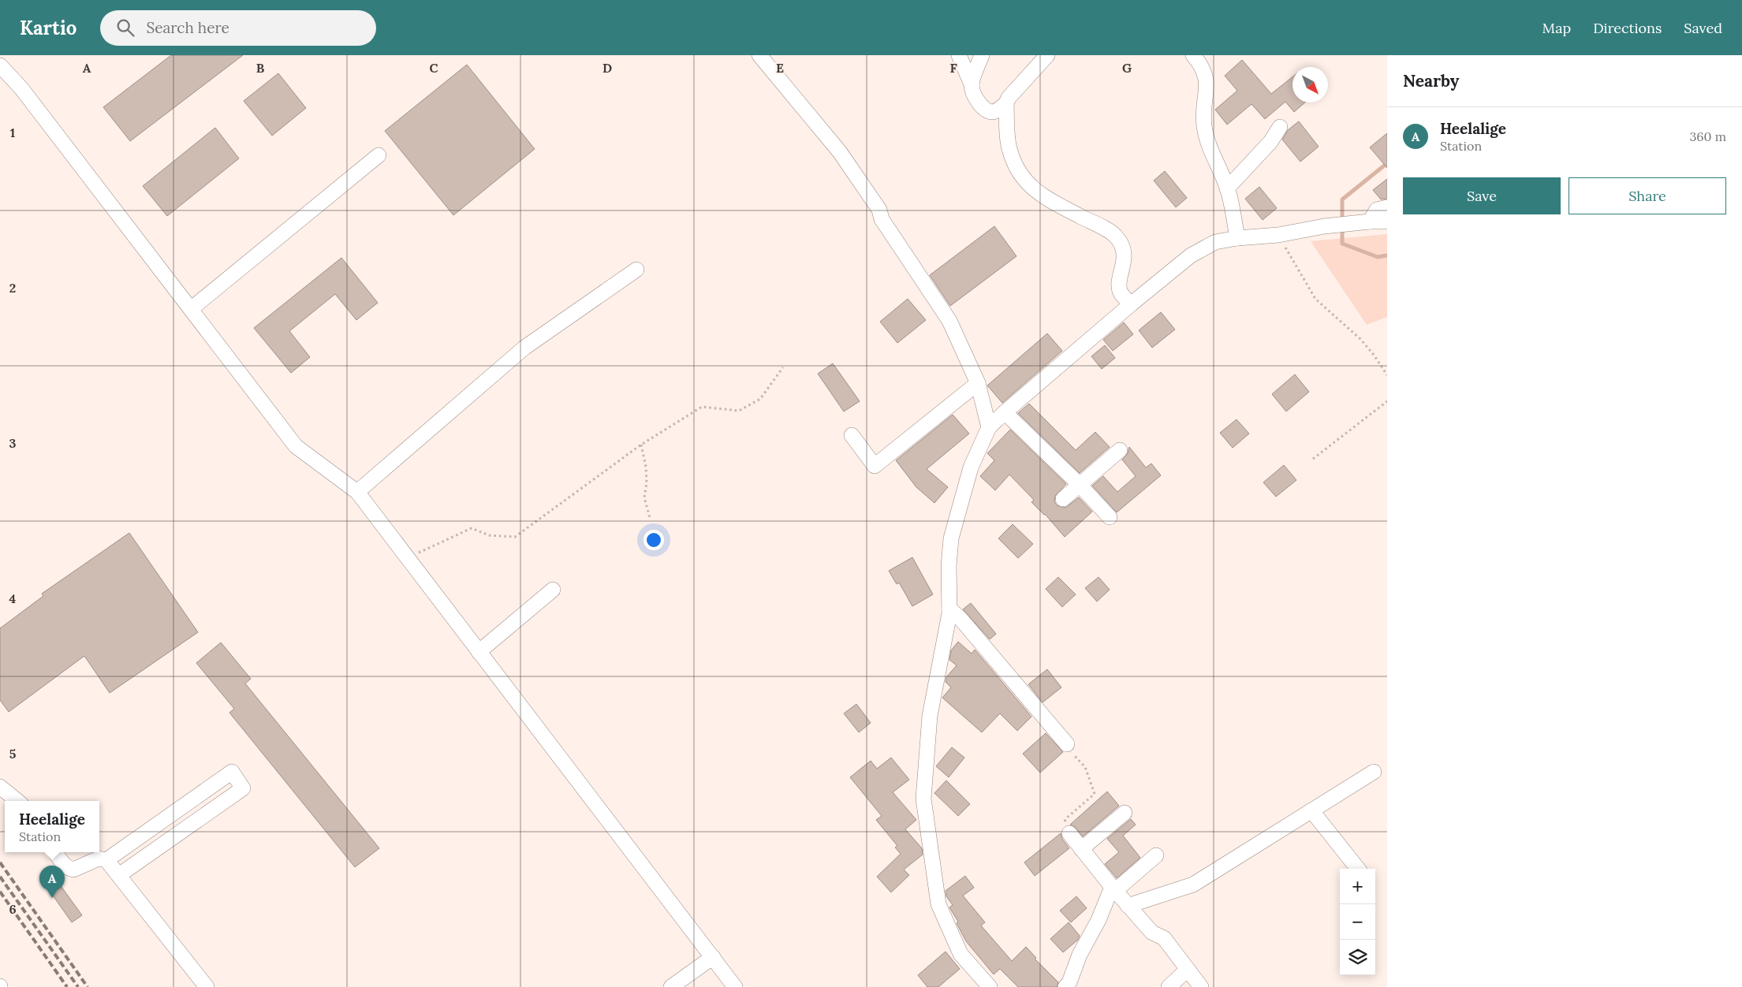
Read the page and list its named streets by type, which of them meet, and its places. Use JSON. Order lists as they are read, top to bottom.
{
  "north": "bottom right",
  "page": {
    "header": "Kartio",
    "search": "Search here",
    "nav": ["Map", "Directions", "Saved"],
    "heading": "Nearby",
    "list": [
      {
        "mark": "A",
        "name": "Heelalige",
        "note": "Station",
        "value": "360 m"
      }
    ],
    "buttons": ["Save", "Share"],
    "popup": ["Heelalige", "Station"],
    "pins": "A",
    "map_buttons": ["+", "−"]
  },
  "grid": {
    "columns": [
      "A",
      "B",
      "C",
      "D",
      "E",
      "F",
      "G"
    ],
    "rows": [
      "1",
      "2",
      "3",
      "4",
      "5",
      "6"
    ]
  }
}
